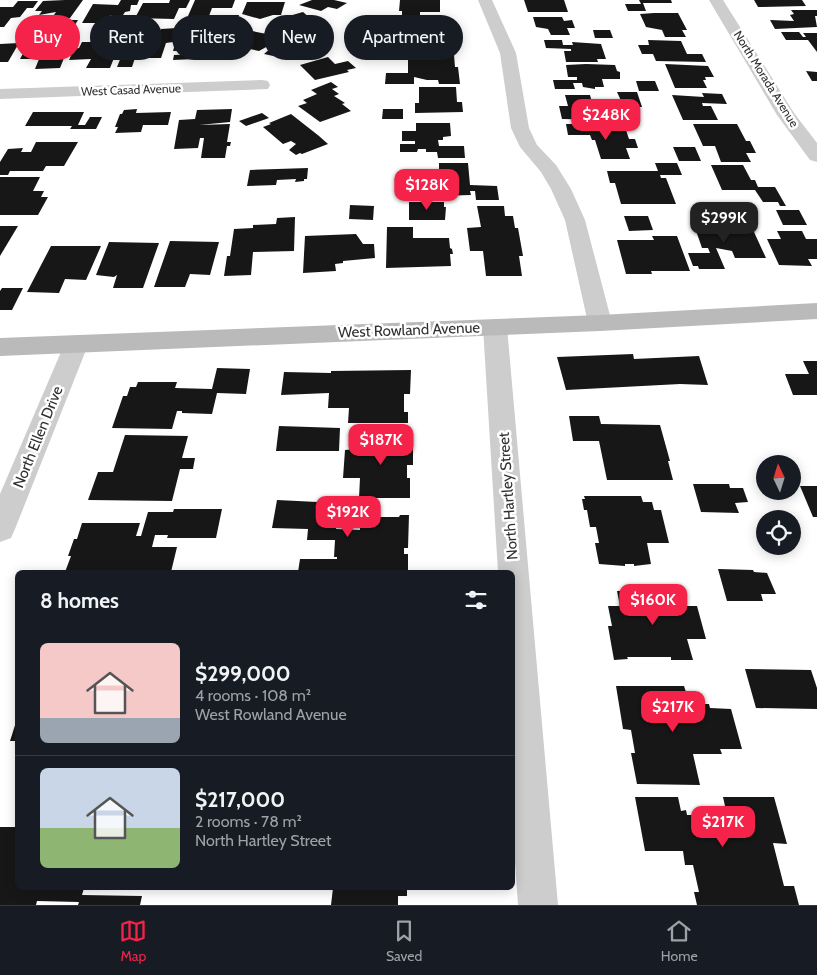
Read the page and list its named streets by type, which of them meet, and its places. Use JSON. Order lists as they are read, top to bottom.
{
  "streets": {
    "street": [
      "North Morada Avenue",
      "West Casad Avenue",
      "West Rowland Avenue",
      "North Ellen Drive",
      "North Hartley Street"
    ]
  },
  "crossings": [
    ["West Rowland Avenue", "North Ellen Drive"],
    ["West Rowland Avenue", "North Hartley Street"]
  ],
  "north": "top",
  "page": {
    "chip": [
      "Buy",
      "Rent",
      "Filters",
      "New",
      "Apartment"
    ],
    "price": [
      "$248K",
      "$128K",
      "$299K",
      "$187K",
      "$192K",
      "$160K",
      "$217K",
      "$217K"
    ],
    "heading": "8 homes",
    "list": [
      {
        "name": "$299,000",
        "note": "4 rooms · 108 m² · West Rowland Avenue"
      },
      {
        "name": "$217,000",
        "note": "2 rooms · 78 m² · North Hartley Street"
      }
    ],
    "tabs": ["Map", "Saved", "Home"]
  }
}
